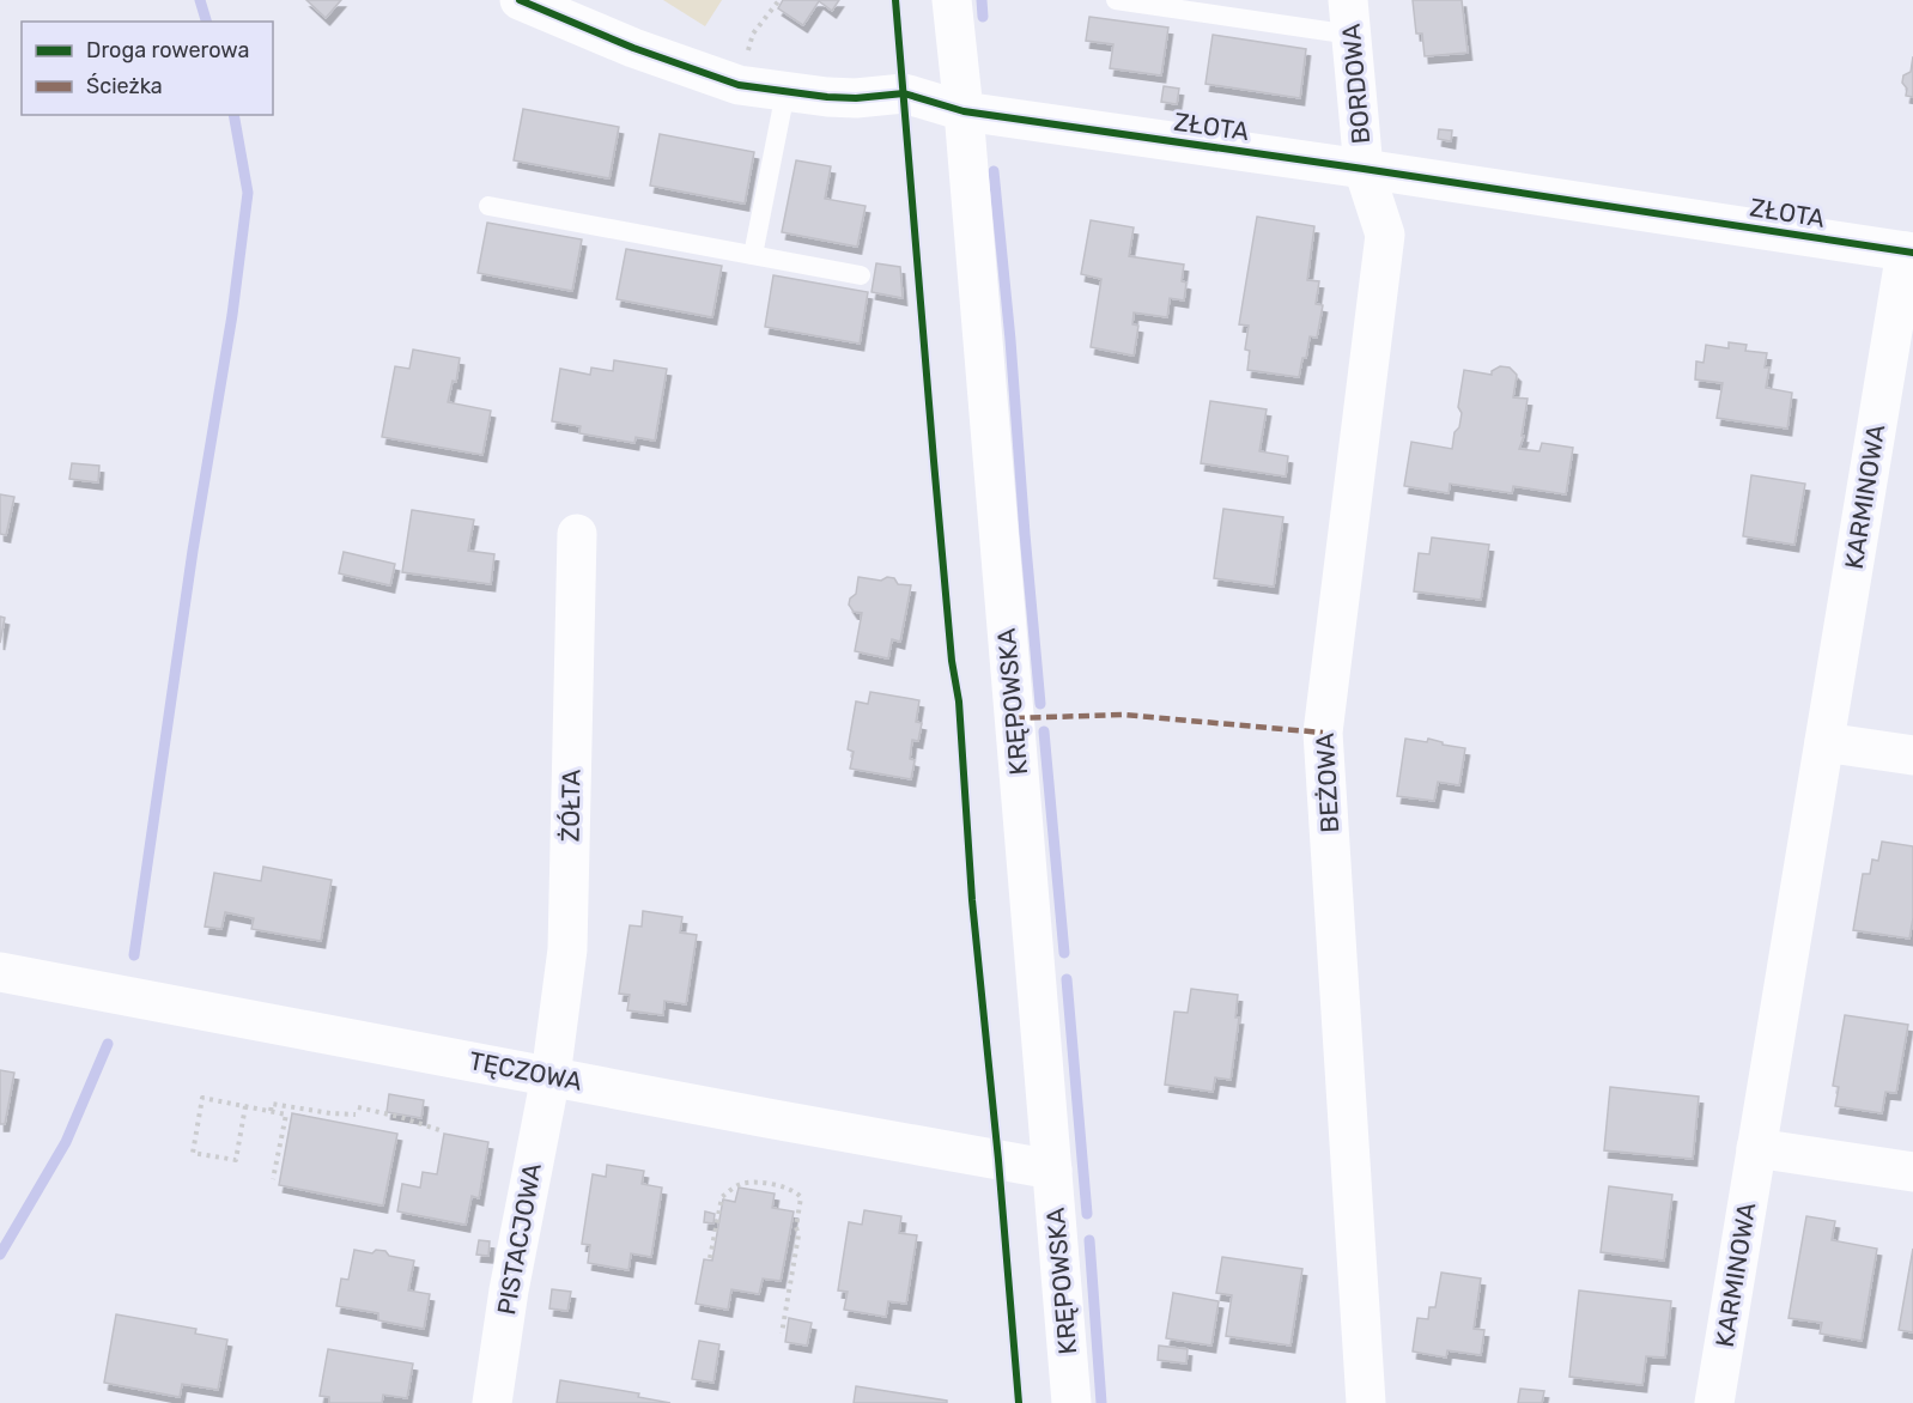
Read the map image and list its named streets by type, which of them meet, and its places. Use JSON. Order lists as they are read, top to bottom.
{
  "streets": {
    "street": [
      "BORDOWA",
      "ZŁOTA",
      "KARMINOWA",
      "KRĘPOWSKA",
      "BEŻOWA",
      "ŻÓŁTA",
      "TĘCZOWA",
      "PISTACJOWA"
    ]
  },
  "crossings": [
    ["BORDOWA", "ZŁOTA"],
    ["BORDOWA", "BEŻOWA"],
    ["ZŁOTA", "KARMINOWA"],
    ["ZŁOTA", "KRĘPOWSKA"],
    ["ZŁOTA", "BEŻOWA"],
    ["KRĘPOWSKA", "TĘCZOWA"],
    ["ŻÓŁTA", "TĘCZOWA"],
    ["ŻÓŁTA", "PISTACJOWA"],
    ["TĘCZOWA", "PISTACJOWA"]
  ],
  "legend": ["Droga rowerowa", "Ścieżka"]
}
